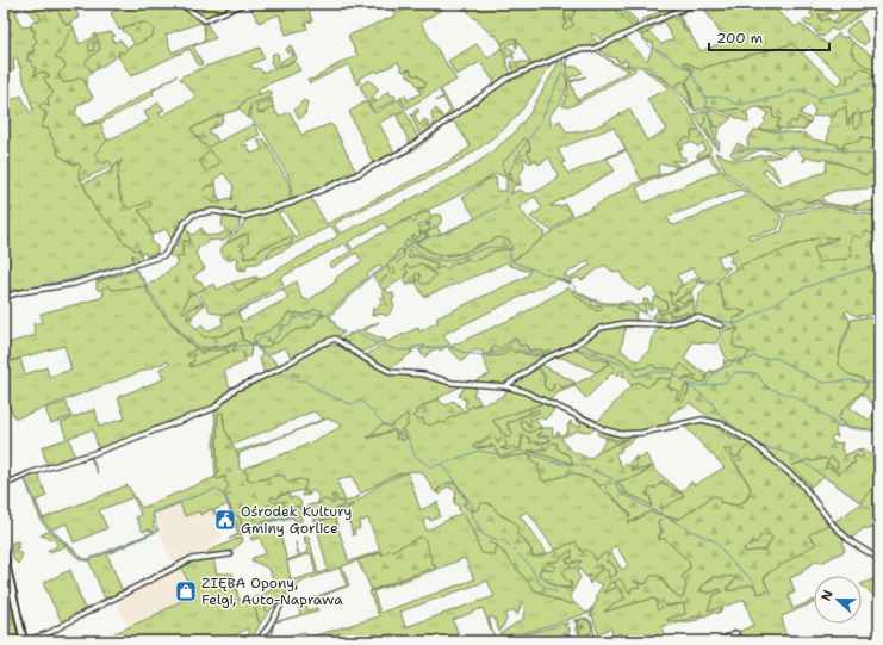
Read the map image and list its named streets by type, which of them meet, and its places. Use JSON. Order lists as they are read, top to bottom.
{
  "places": {
    "public building": ["Ośrodek Kultury Gminy Gorlice"],
    "shop": ["ZIĘBA Opony, Felgi, Auto-Naprawa"]
  },
  "scale_bar": "200 m",
  "north": "left"
}
